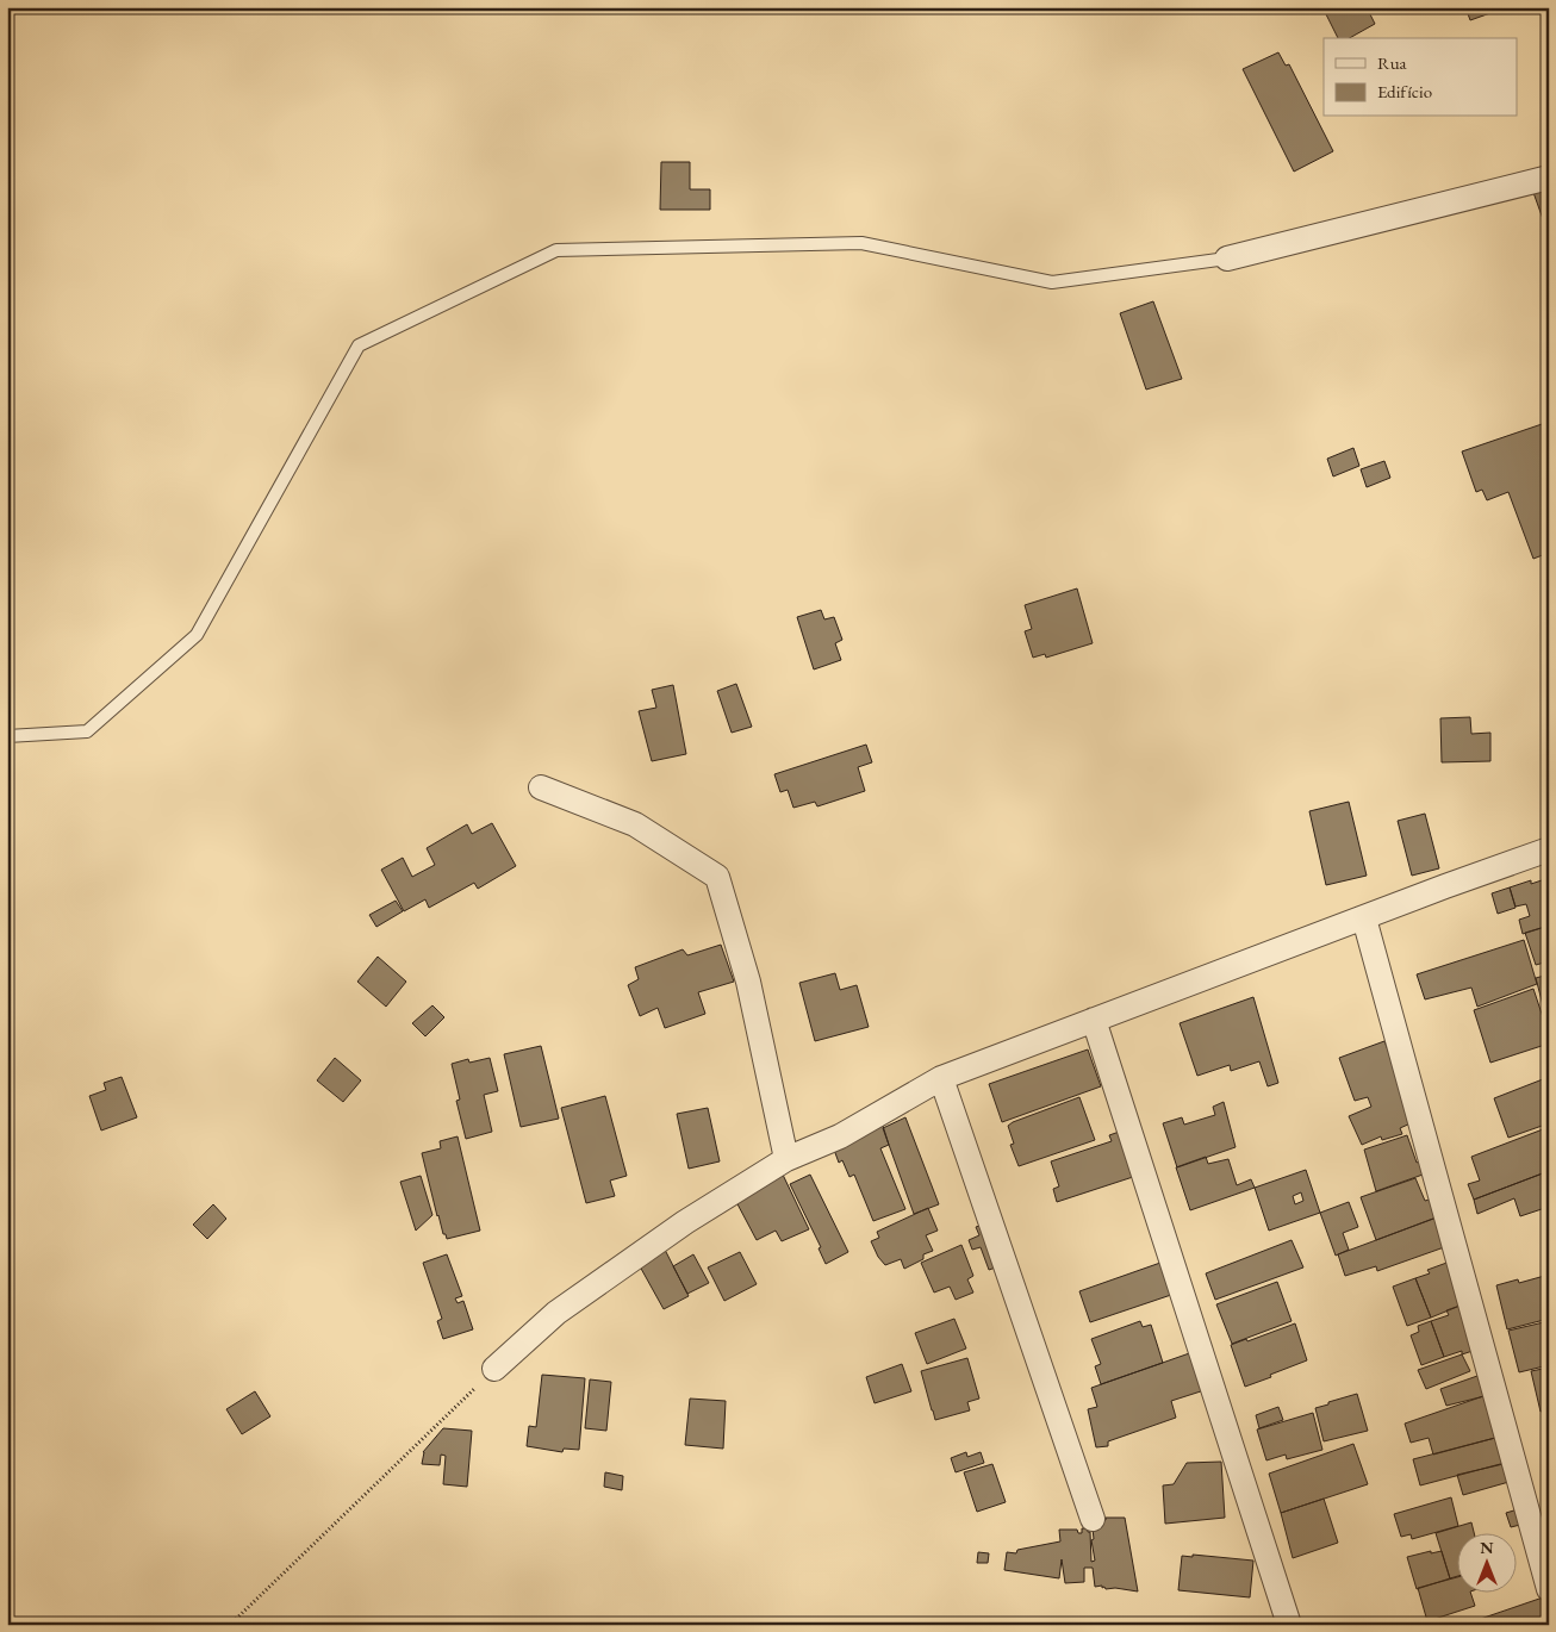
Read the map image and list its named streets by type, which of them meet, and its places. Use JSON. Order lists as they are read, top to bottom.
{
  "legend": ["Rua", "Edifício"],
  "north": "top"
}
